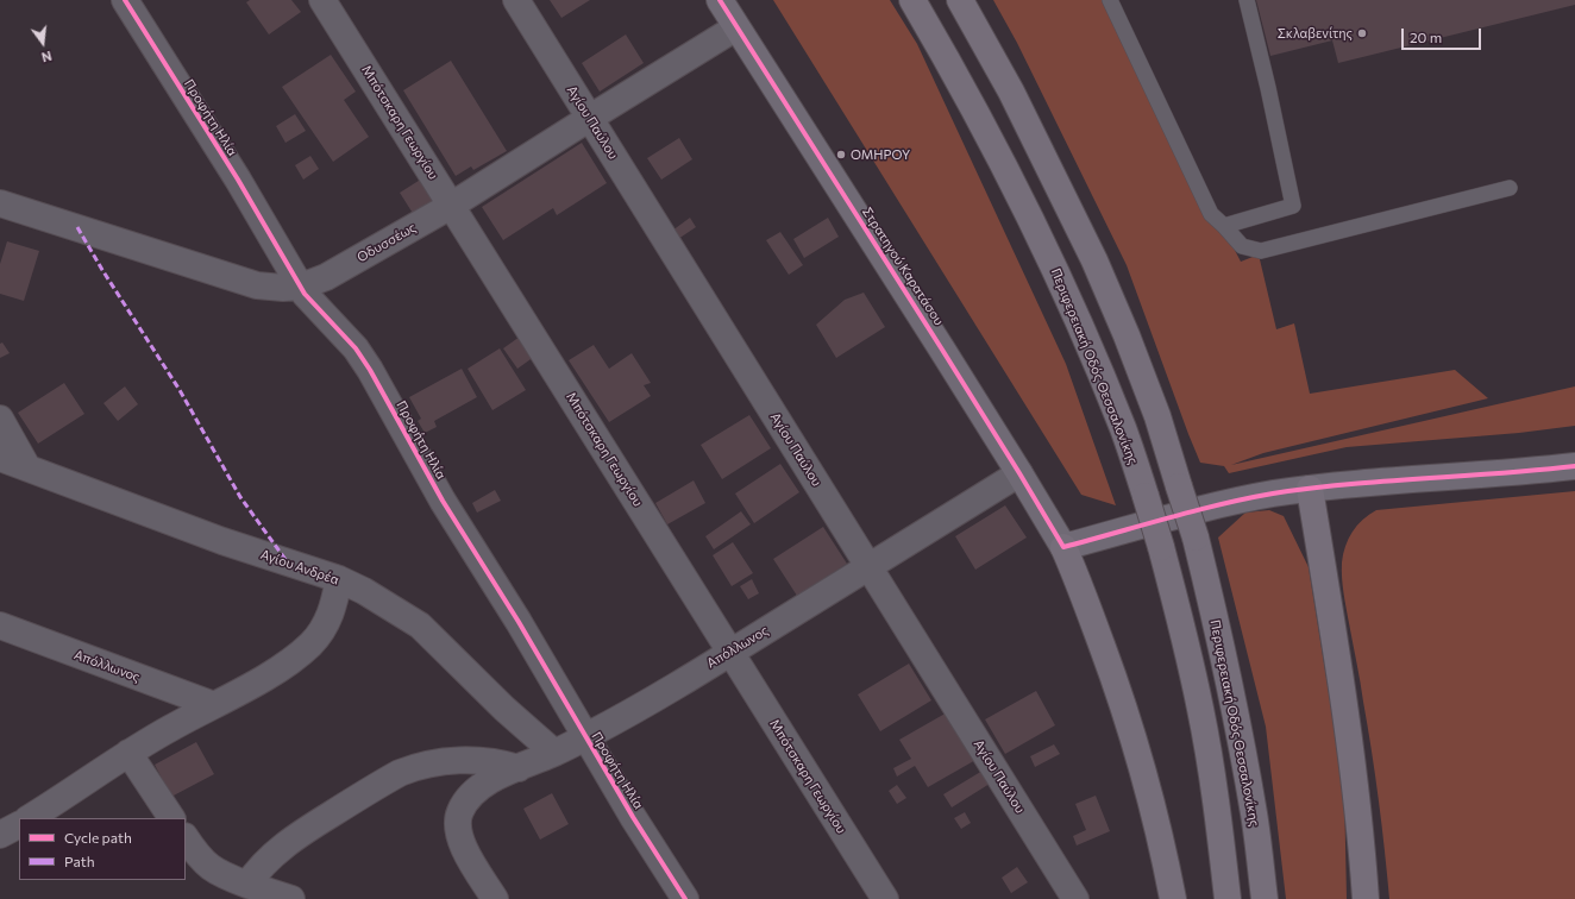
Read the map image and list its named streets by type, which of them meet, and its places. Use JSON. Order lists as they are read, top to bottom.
{
  "streets": {
    "highway": ["Περιφερειακή Οδός Θεσσαλονίκης"],
    "street": [
      "Προφήτη Ηλία",
      "Μπότσκαρη Γεωργίου",
      "Αγίου Παύλου",
      "Οδυσσέως",
      "Στρατηγού Καρατάσου",
      "Αγίου Ανδρέα",
      "Απόλλωνος"
    ]
  },
  "crossings": [
    ["Προφήτη Ηλία", "Οδυσσέως"],
    ["Προφήτη Ηλία", "Απόλλωνος"],
    ["Μπότσκαρη Γεωργίου", "Οδυσσέως"],
    ["Μπότσκαρη Γεωργίου", "Απόλλωνος"],
    ["Αγίου Παύλου", "Οδυσσέως"],
    ["Αγίου Παύλου", "Απόλλωνος"],
    ["Οδυσσέως", "Στρατηγού Καρατάσου"],
    ["Στρατηγού Καρατάσου", "Απόλλωνος"],
    ["Αγίου Ανδρέα", "Απόλλωνος"]
  ],
  "places": ["Σκλαβενίτης", "ΟΜΗΡΟΥ"],
  "legend": ["Cycle path", "Path"],
  "scale_bar": "20 m",
  "north": "bottom"
}
